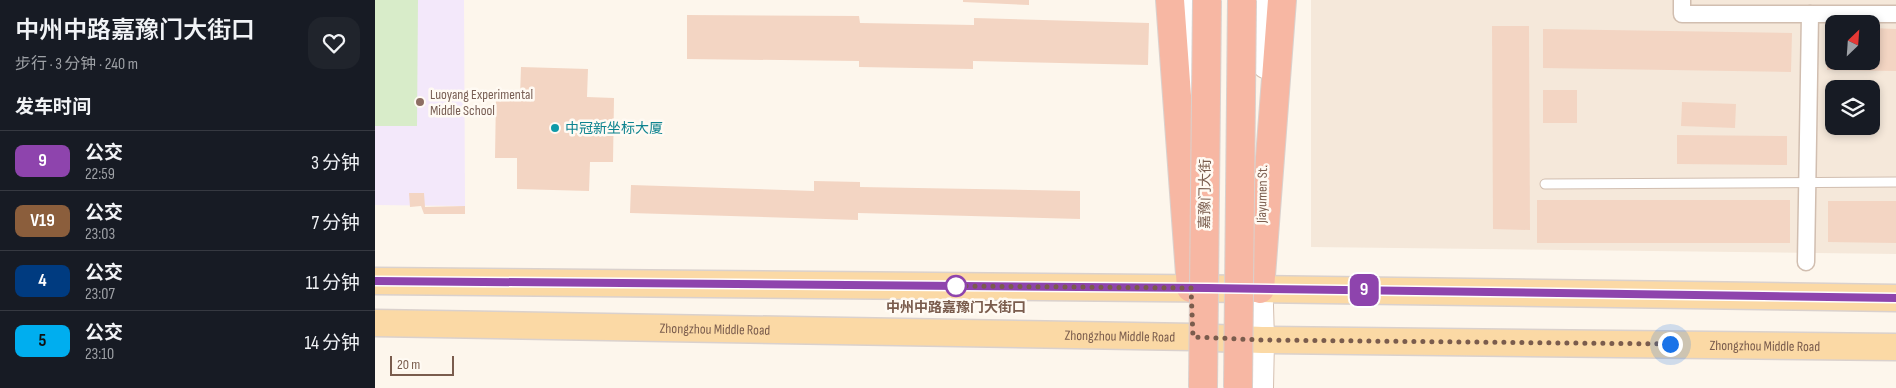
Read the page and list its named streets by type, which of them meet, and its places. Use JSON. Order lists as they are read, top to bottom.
{
  "streets": {
    "highway": ["嘉豫门大街"],
    "main road": ["Zhongzhou Middle Road"]
  },
  "places": ["Luoyang Experimental Middle School", "中冠新坐标大厦", "中州中路嘉豫门大街口"],
  "lines": ["bus line 9"],
  "scale_bar": "20 m",
  "north": "top right",
  "page": {
    "heading": [
      ["中州中路嘉豫门大街口", "步行 · 3 分钟 · 240 m"],
      "发车时间"
    ],
    "on_map": "9",
    "list": [
      {
        "mark": "9",
        "name": "公交",
        "note": "22:59",
        "value": "3 分钟"
      },
      {
        "mark": "V19",
        "name": "公交",
        "note": "23:03",
        "value": "7 分钟"
      },
      {
        "mark": "4",
        "name": "公交",
        "note": "23:07",
        "value": "11 分钟"
      },
      {
        "mark": "5",
        "name": "公交",
        "note": "23:10",
        "value": "14 分钟"
      }
    ],
    "scale": "20 m"
  }
}
